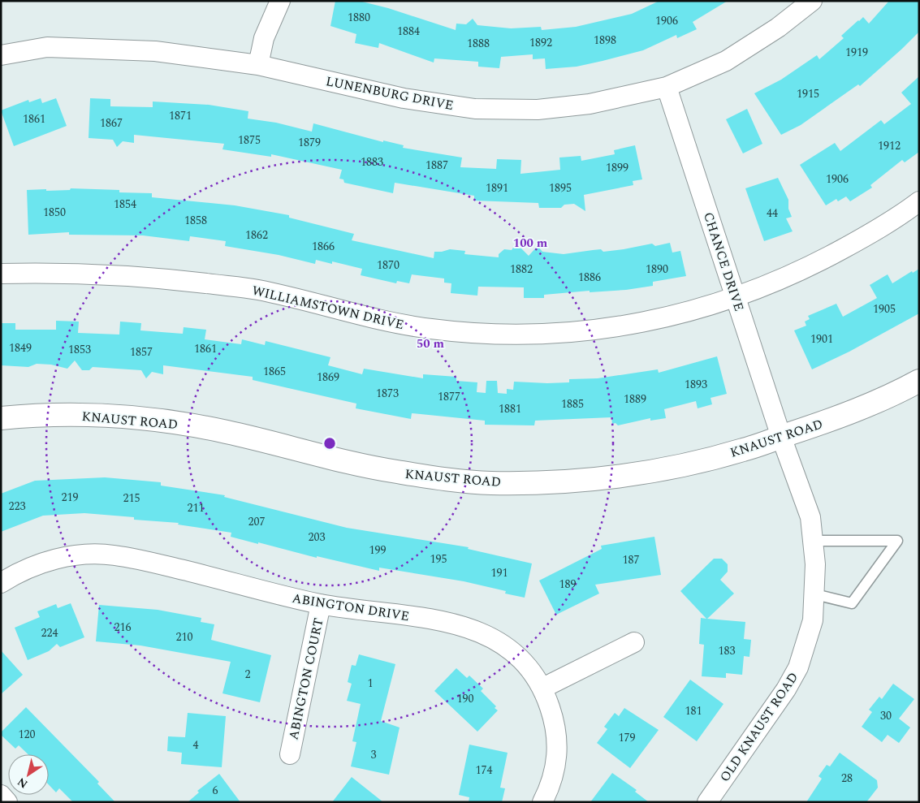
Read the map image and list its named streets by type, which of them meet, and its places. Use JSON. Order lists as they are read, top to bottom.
{
  "streets": {
    "main road": ["KNAUST ROAD"],
    "street": [
      "LUNENBURG DRIVE",
      "CHANCE DRIVE",
      "WILLIAMSTOWN DRIVE",
      "ABINGTON DRIVE",
      "ABINGTON COURT",
      "OLD KNAUST ROAD"
    ]
  },
  "crossings": [
    ["LUNENBURG DRIVE", "CHANCE DRIVE"],
    ["CHANCE DRIVE", "WILLIAMSTOWN DRIVE"],
    ["CHANCE DRIVE", "KNAUST ROAD"],
    ["CHANCE DRIVE", "OLD KNAUST ROAD"],
    ["KNAUST ROAD", "OLD KNAUST ROAD"],
    ["ABINGTON DRIVE", "ABINGTON COURT"]
  ],
  "house_numbers": [
    "1880",
    "1906",
    "1884",
    "1898",
    "1892",
    "1888",
    "1919",
    "1915",
    "1871",
    "1861",
    "1867",
    "1875",
    "1879",
    "1912",
    "1883",
    "1887",
    "1899",
    "1906",
    "1891",
    "1895",
    "1854",
    "1850",
    "44",
    "1858",
    "1862",
    "1866",
    "1870",
    "1882",
    "1890",
    "1886",
    "1905",
    "1901",
    "1849",
    "1861",
    "1853",
    "1857",
    "1865",
    "1869",
    "1893",
    "1873",
    "1877",
    "1889",
    "1885",
    "1881",
    "219",
    "215",
    "223",
    "211",
    "207",
    "203",
    "199",
    "195",
    "187",
    "191",
    "189",
    "216",
    "224",
    "210",
    "183",
    "2",
    "1",
    "190",
    "181",
    "30",
    "120",
    "179",
    "4",
    "3",
    "174",
    "28",
    "6"
  ],
  "north": "bottom left",
  "rings": ["100 m", "50 m"]
}
